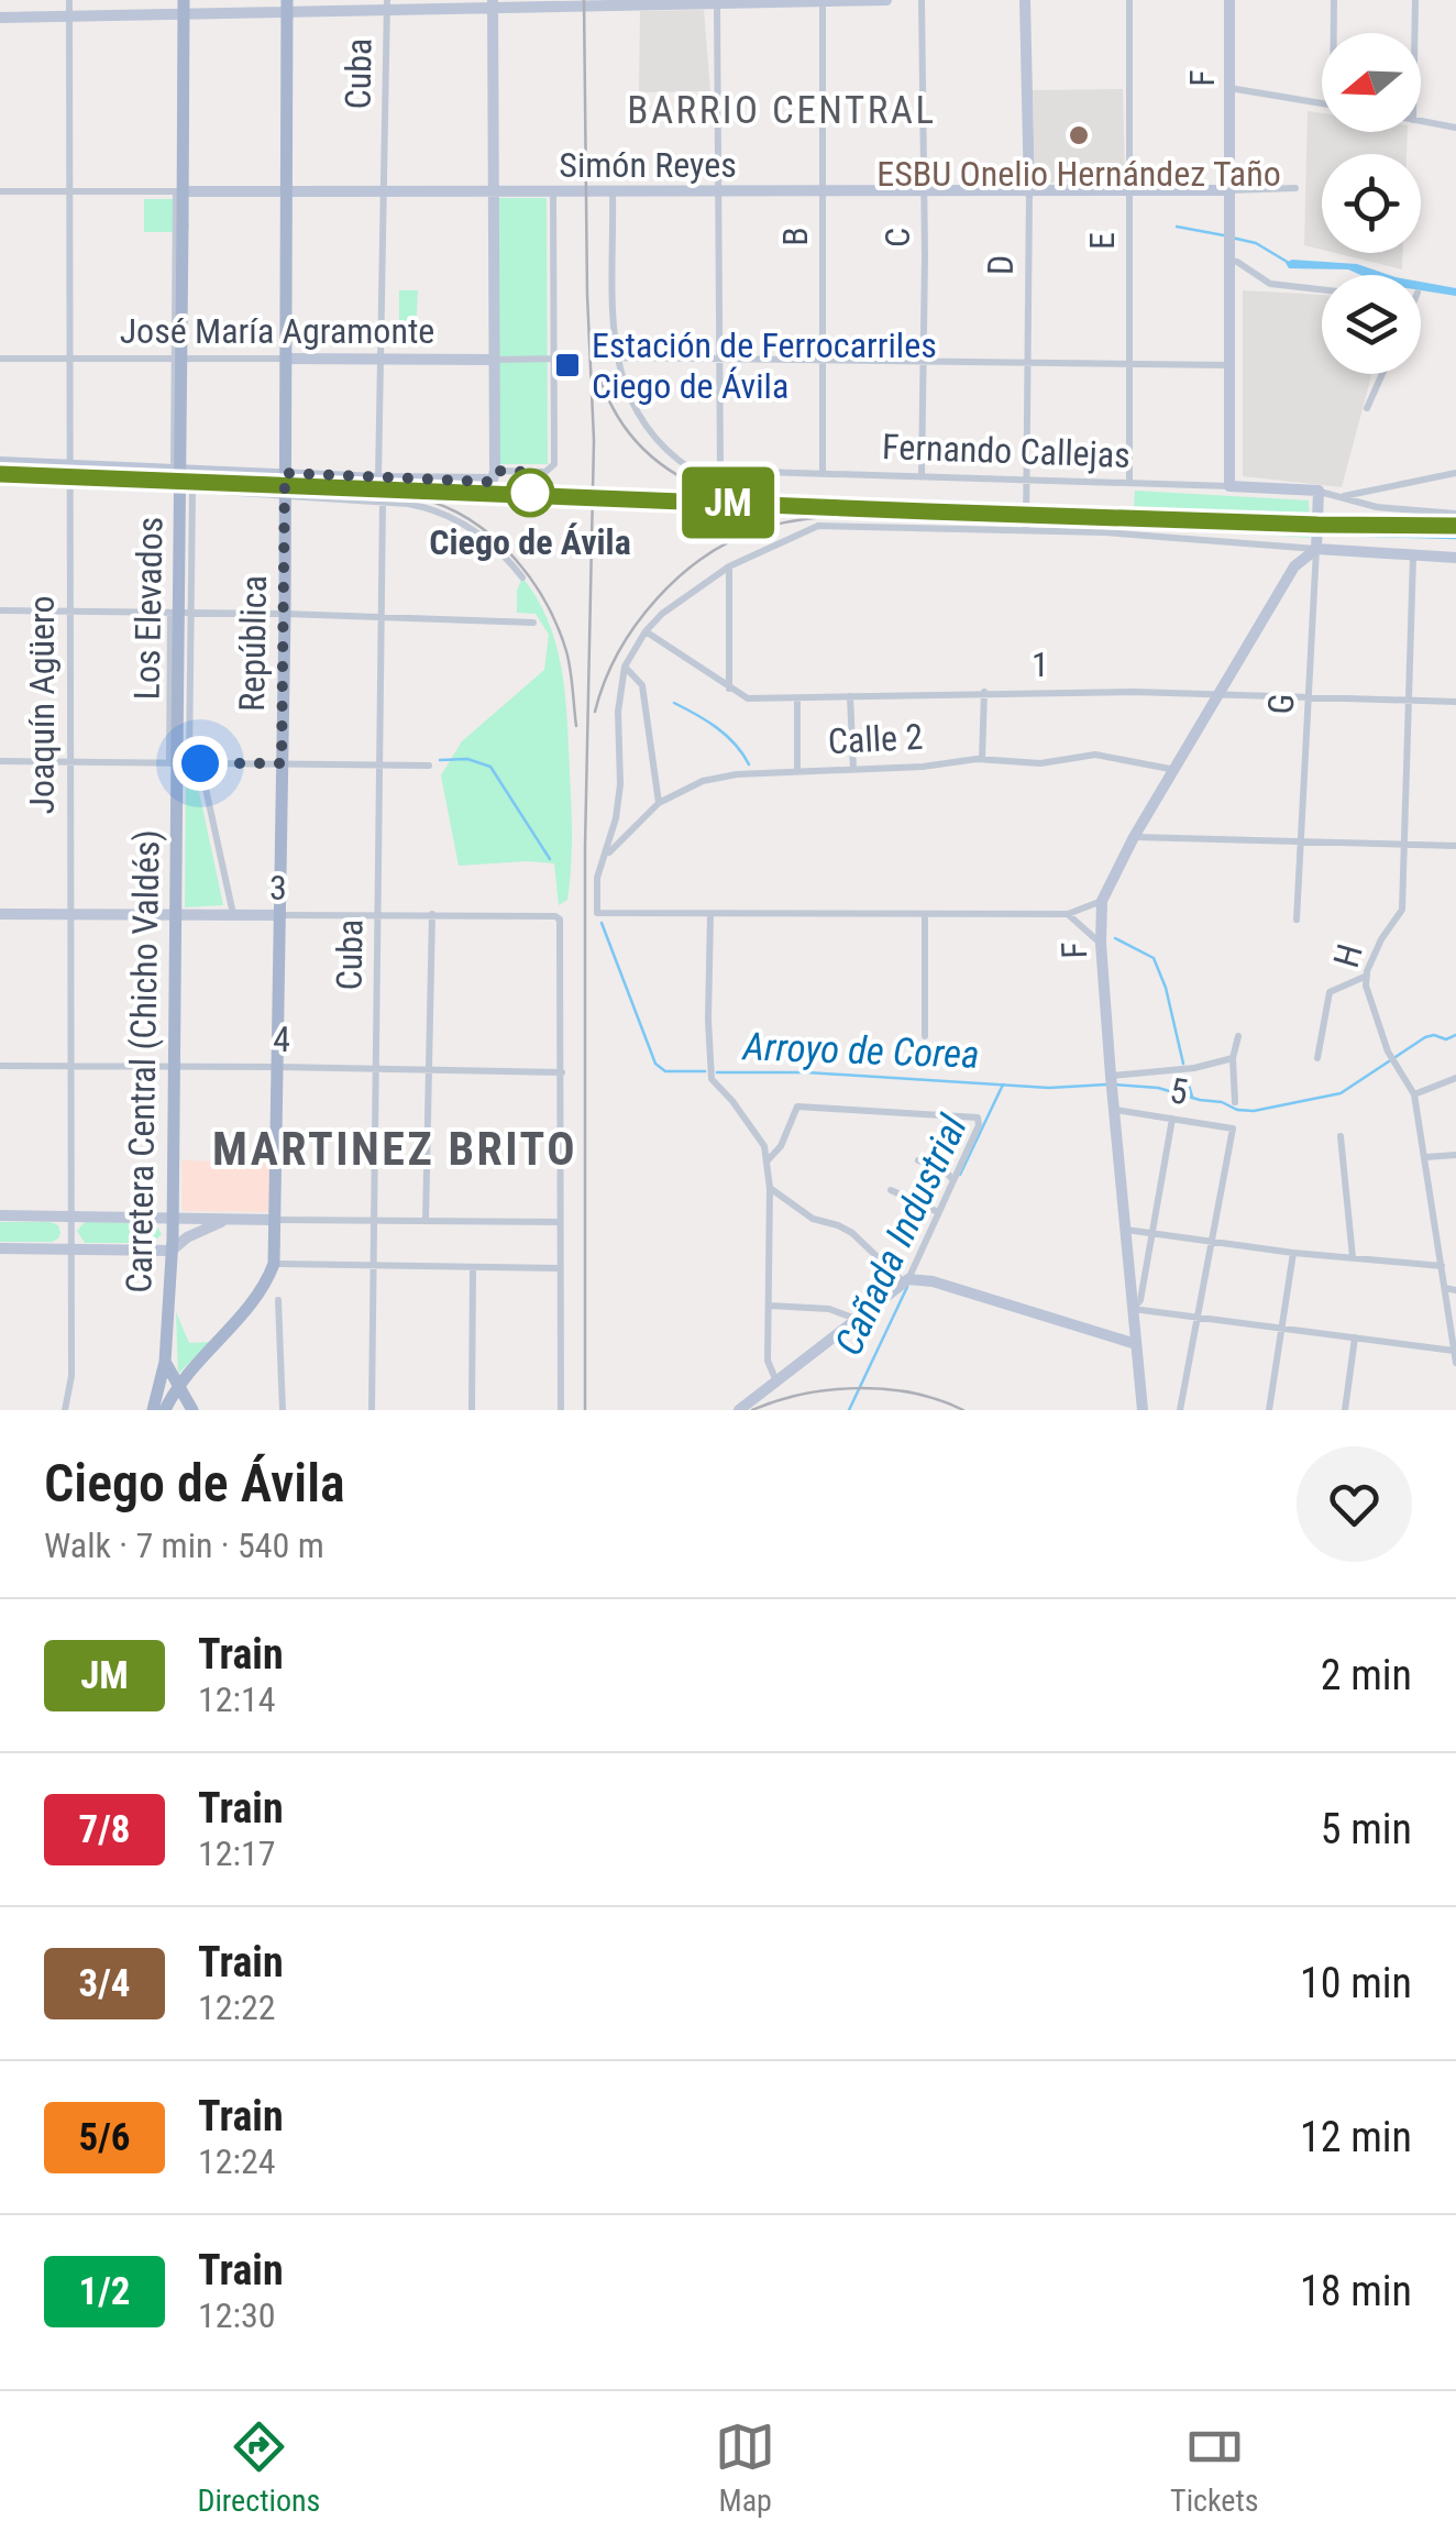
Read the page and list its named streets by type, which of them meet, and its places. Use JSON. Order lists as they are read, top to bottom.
{
  "streets": {
    "main road": ["Los Elevados", "República", "Carretera Central (Chicho Valdés)"],
    "street": [
      "Cuba",
      "F",
      "Simón Reyes",
      "B",
      "C",
      "E",
      "D",
      "José María Agramonte",
      "Fernando Callejas",
      "1",
      "G",
      "Joaquín Agüero",
      "Calle 2",
      "3",
      "H",
      "4",
      "5"
    ]
  },
  "crossings": [
    ["Cuba", "Simón Reyes"],
    ["Cuba", "José María Agramonte"],
    ["Cuba", "3"],
    ["Cuba", "4"],
    ["F", "Simón Reyes"],
    ["F", "Fernando Callejas"],
    ["F", "1"],
    ["F", "G"],
    ["F", "Calle 2"],
    ["F", "5"],
    ["Simón Reyes", "B"],
    ["Simón Reyes", "C"],
    ["Simón Reyes", "E"],
    ["Simón Reyes", "D"],
    ["Simón Reyes", "Fernando Callejas"],
    ["Simón Reyes", "Los Elevados"],
    ["Simón Reyes", "República"],
    ["Simón Reyes", "Joaquín Agüero"],
    ["B", "Fernando Callejas"],
    ["C", "Fernando Callejas"],
    ["E", "Fernando Callejas"],
    ["D", "Fernando Callejas"],
    ["José María Agramonte", "República"],
    ["José María Agramonte", "Joaquín Agüero"],
    ["Fernando Callejas", "G"],
    ["Los Elevados", "Carretera Central (Chicho Valdés)"],
    ["República", "3"],
    ["República", "4"],
    ["1", "G"],
    ["1", "H"],
    ["Joaquín Agüero", "3"],
    ["Joaquín Agüero", "4"],
    ["3", "4"],
    ["3", "Carretera Central (Chicho Valdés)"],
    ["4", "Carretera Central (Chicho Valdés)"]
  ],
  "districts": ["BARRIO CENTRAL", "MARTINEZ BRITO"],
  "water": ["Arroyo de Corea", "Cañada Industrial"],
  "places": {
    "other": ["ESBU Onelio Hernández Taño", "Ciego de Ávila"],
    "transit": ["Estación de Ferrocarriles Ciego de Ávila"]
  },
  "north": "left",
  "page": {
    "on_map": "JM",
    "heading": ["Ciego de Ávila", "Walk · 7 min · 540 m"],
    "list": [
      {
        "mark": "JM",
        "name": "Train",
        "note": "12:14",
        "value": "2 min"
      },
      {
        "mark": "7/8",
        "name": "Train",
        "note": "12:17",
        "value": "5 min"
      },
      {
        "mark": "3/4",
        "name": "Train",
        "note": "12:22",
        "value": "10 min"
      },
      {
        "mark": "5/6",
        "name": "Train",
        "note": "12:24",
        "value": "12 min"
      },
      {
        "mark": "1/2",
        "name": "Train",
        "note": "12:30",
        "value": "18 min"
      }
    ],
    "tabs": ["Directions", "Map", "Tickets"]
  }
}
